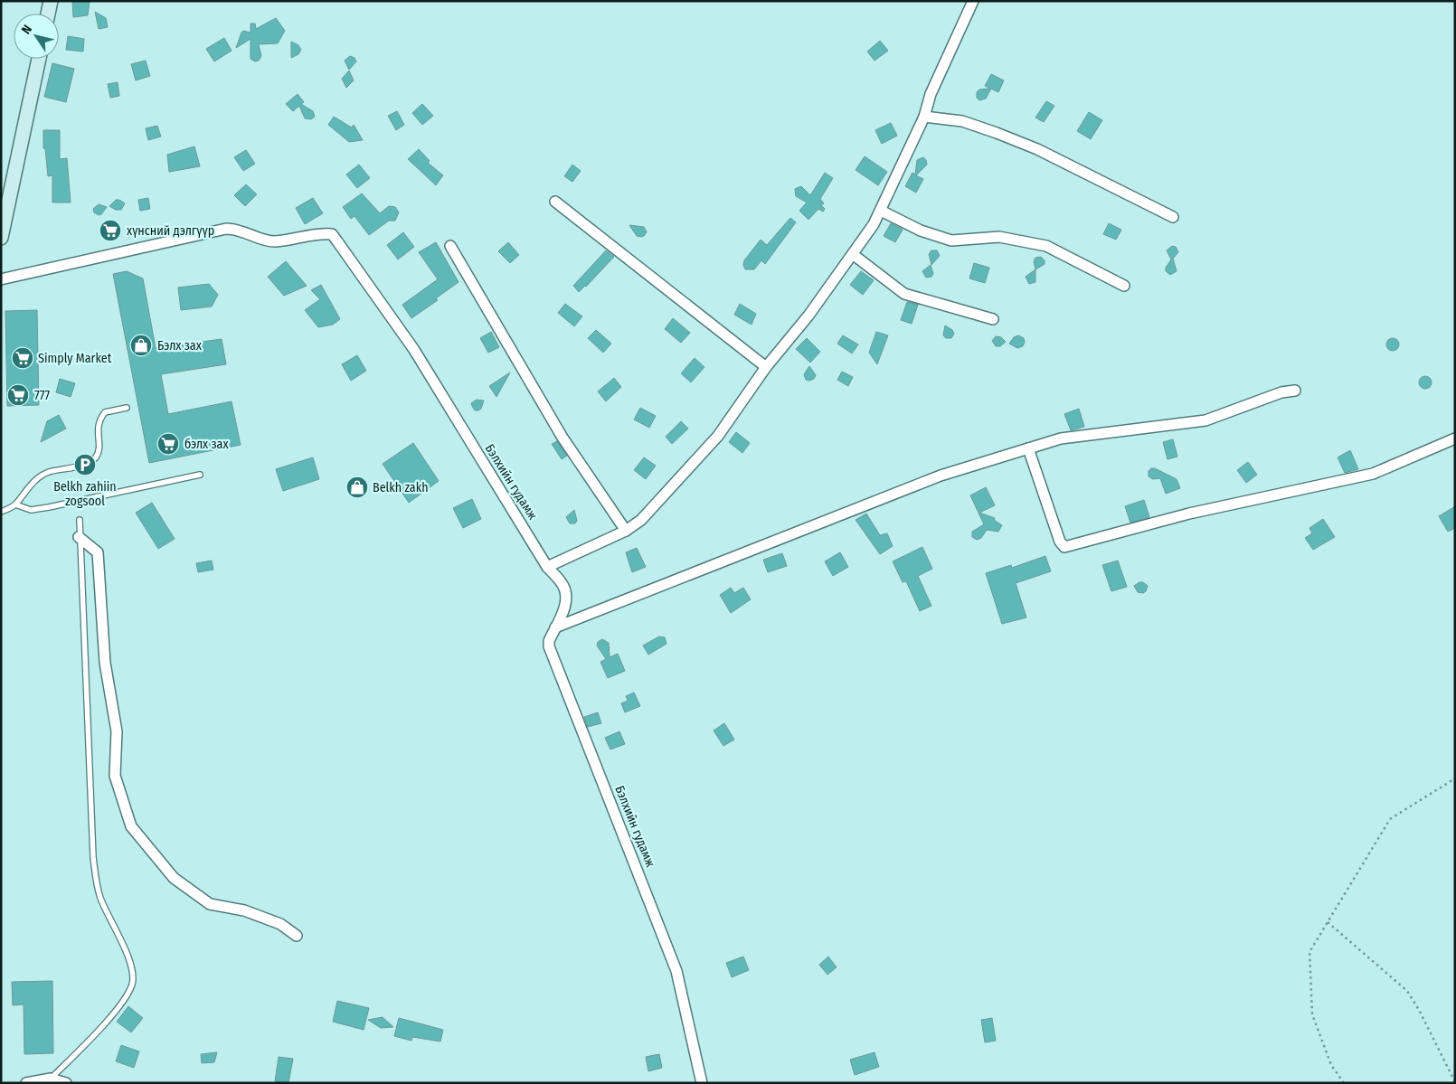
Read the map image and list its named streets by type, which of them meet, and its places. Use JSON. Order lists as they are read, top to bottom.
{
  "streets": {
    "street": ["Бэлхийн гудамж"]
  },
  "places": {
    "supermarket": [
      "хүнсний дэлгүүр",
      "Simply Market",
      "777",
      "бэлх зах"
    ],
    "shop": ["Бэлх зах", "Belkh zakh"],
    "parking": ["Belkh zahiin zogsool"]
  },
  "north": "top left"
}
